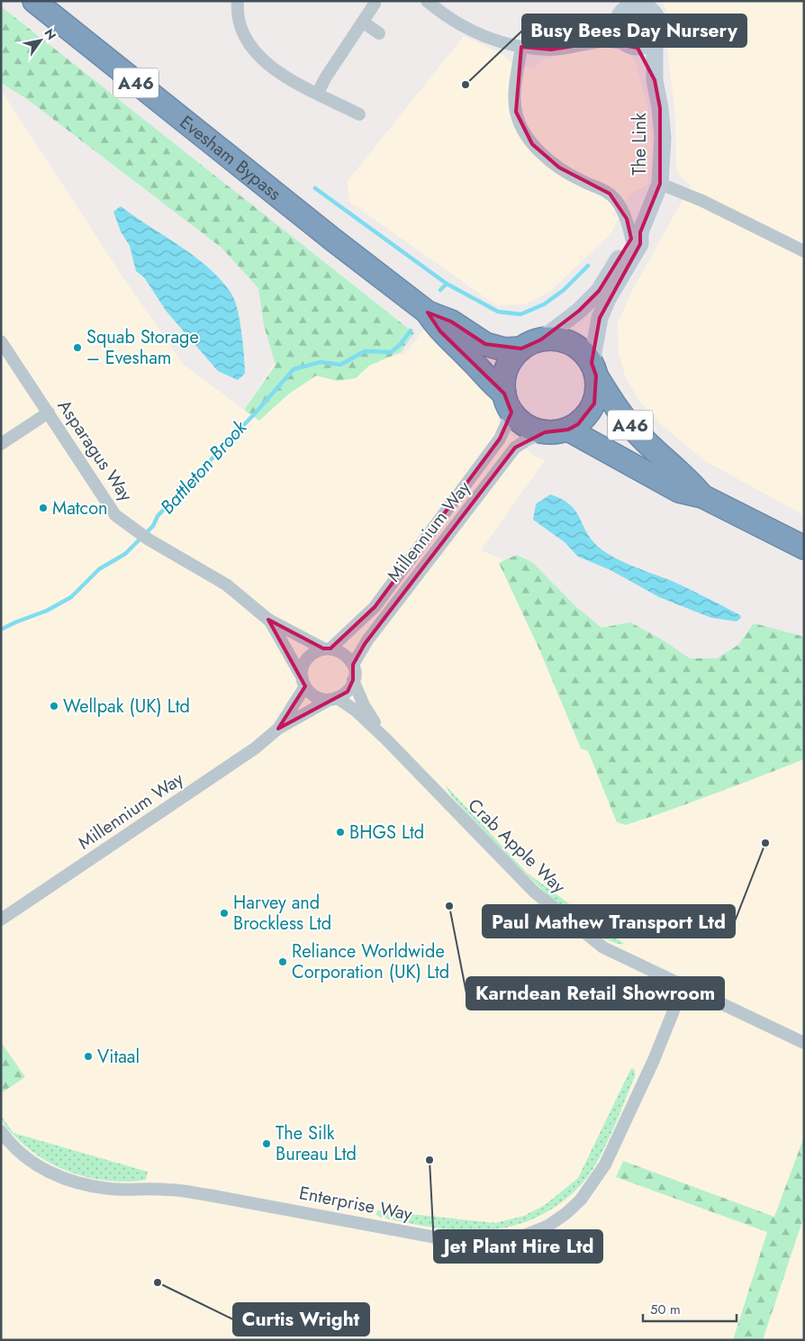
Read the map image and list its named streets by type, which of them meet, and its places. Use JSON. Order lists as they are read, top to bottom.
{
  "streets": {
    "highway": ["A46", "Evesham Bypass"],
    "street": [
      "The Link",
      "Asparagus Way",
      "Millennium Way",
      "Crab Apple Way",
      "Enterprise Way"
    ]
  },
  "crossings": [
    ["A46", "The Link"],
    ["A46", "Evesham Bypass"],
    ["A46", "Millennium Way"],
    ["The Link", "Evesham Bypass"],
    ["The Link", "Millennium Way"],
    ["Evesham Bypass", "Millennium Way"],
    ["Asparagus Way", "Millennium Way"],
    ["Asparagus Way", "Crab Apple Way"],
    ["Millennium Way", "Crab Apple Way"],
    ["Crab Apple Way", "Enterprise Way"]
  ],
  "water": ["Battleton Brook"],
  "places": [
    "Busy Bees Day Nursery",
    "Squab Storage – Evesham",
    "Matcon",
    "Wellpak (UK) Ltd",
    "BHGS Ltd",
    "Paul Mathew Transport Ltd",
    "Karndean Retail Showroom",
    "Harvey and Brockless Ltd",
    "Reliance Worldwide Corporation (UK) Ltd",
    "Vitaal",
    "The Silk Bureau Ltd",
    "Jet Plant Hire Ltd",
    "Curtis Wright"
  ],
  "scale_bar": "50 m",
  "north": "top right"
}
